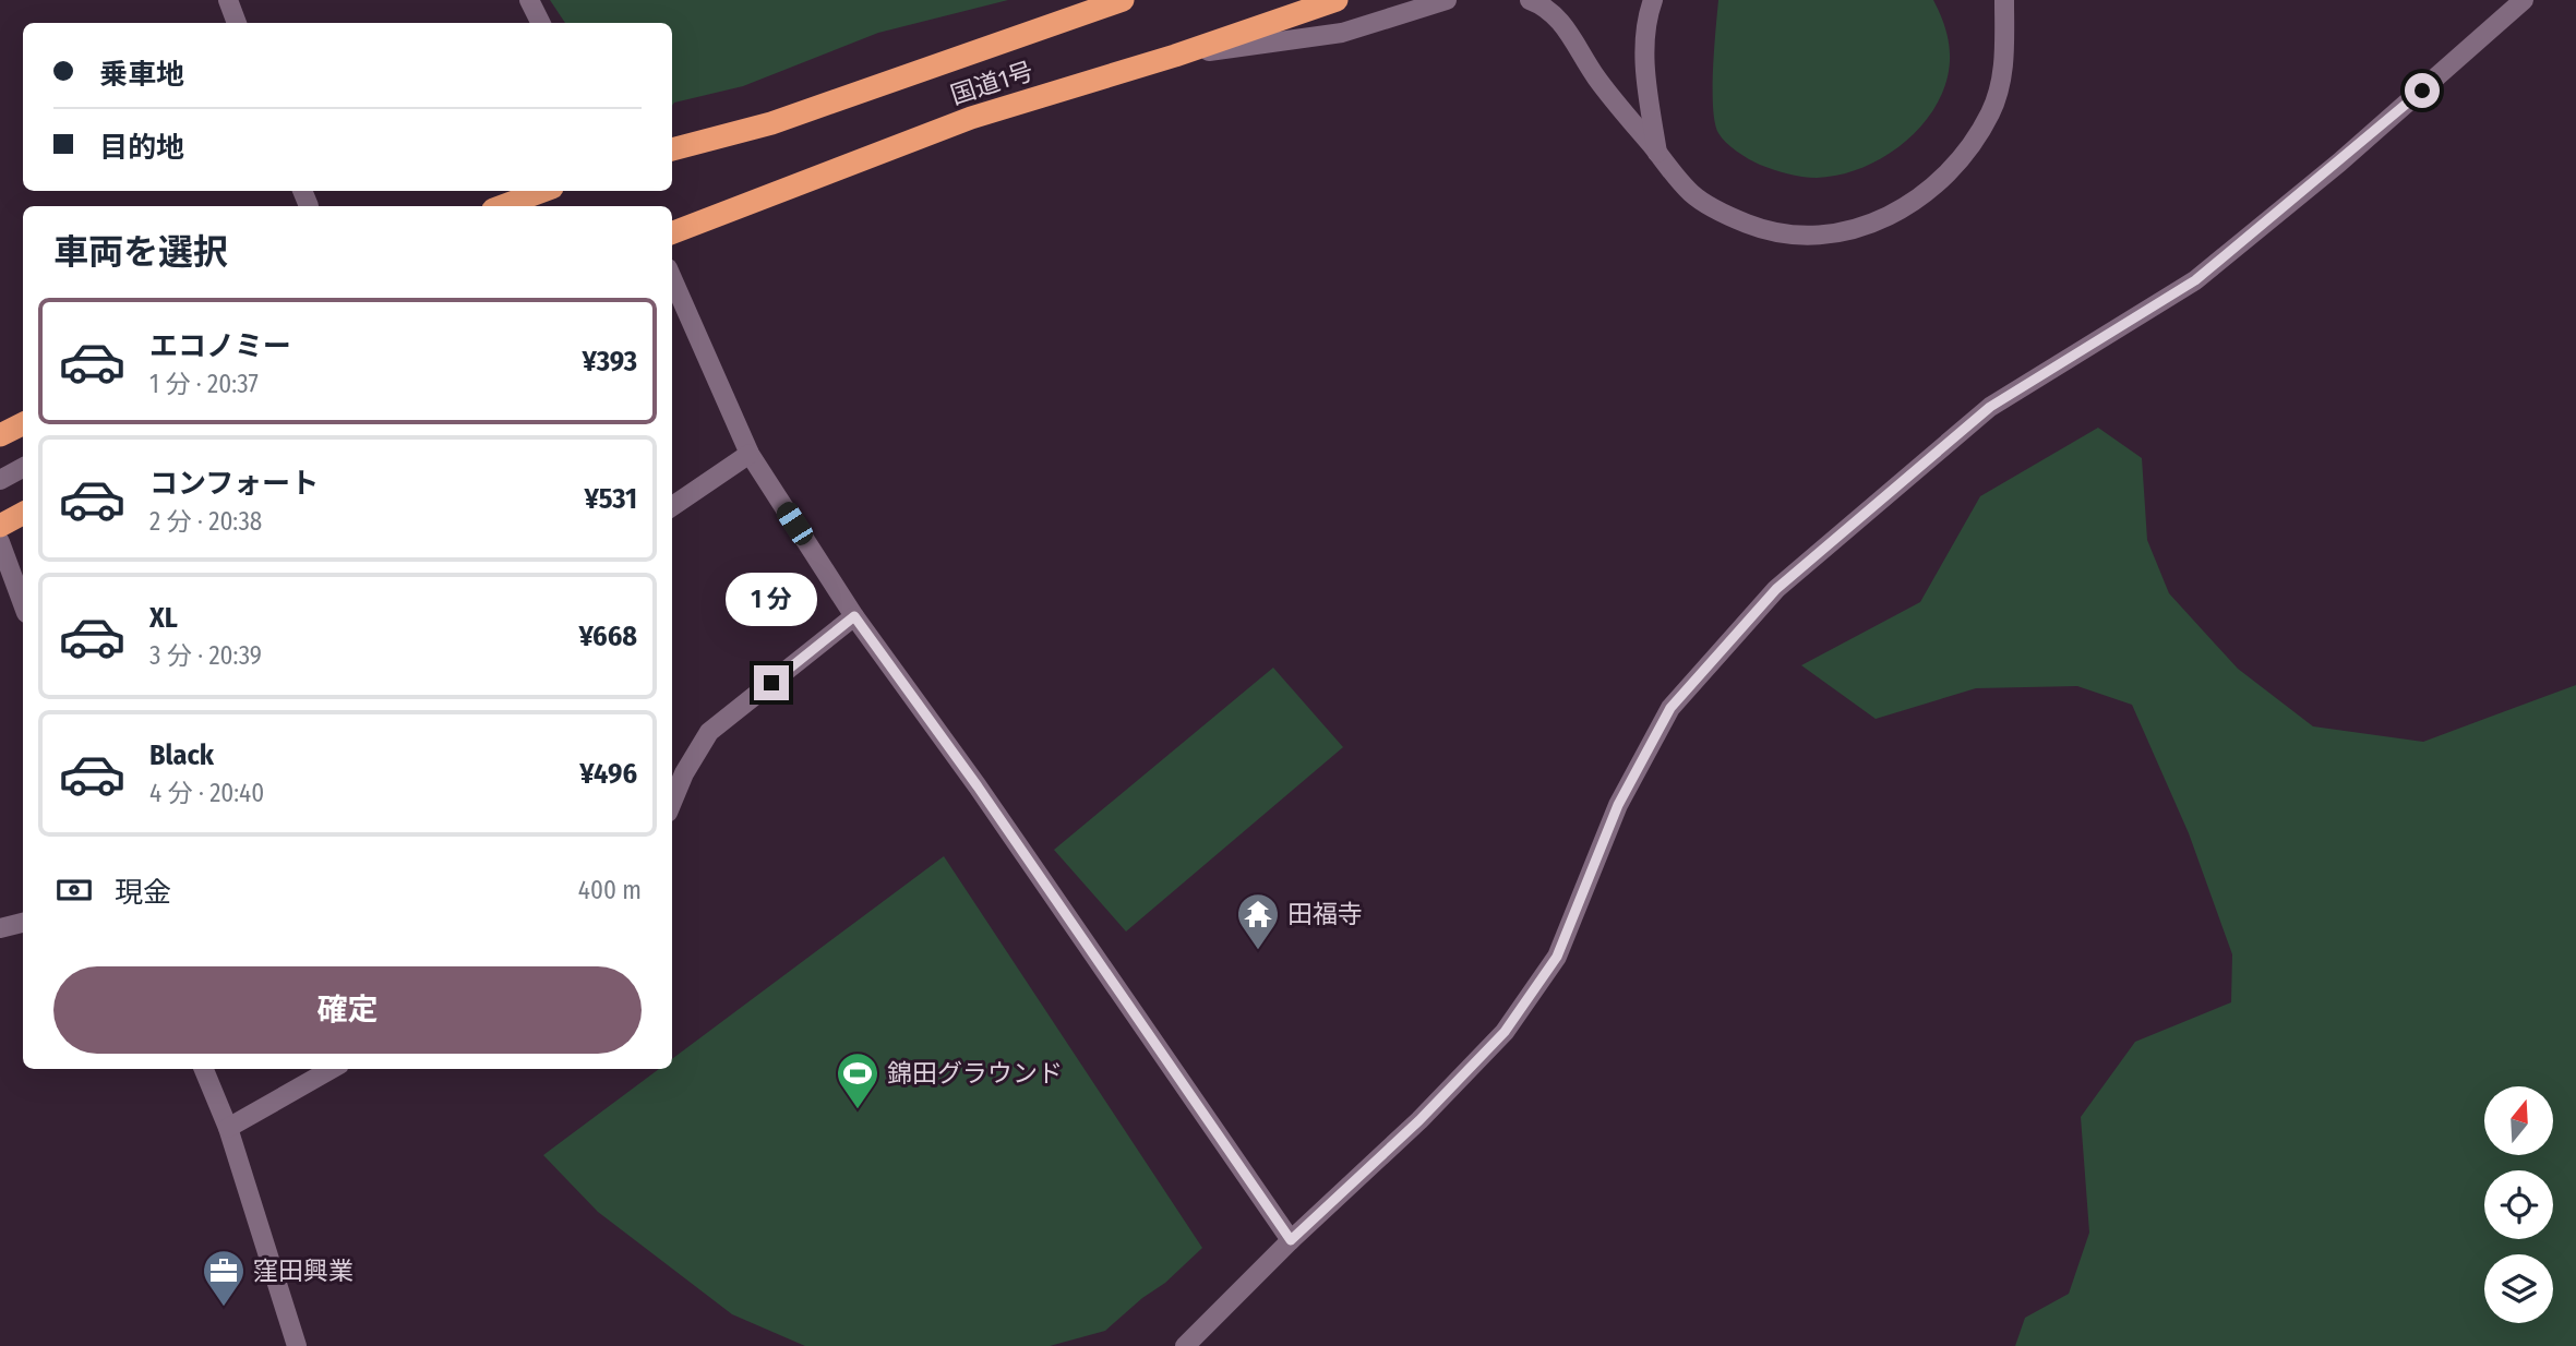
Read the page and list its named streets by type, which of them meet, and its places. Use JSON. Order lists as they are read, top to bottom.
{
  "streets": {
    "highway": ["国道1号"]
  },
  "places": {
    "temple": ["田福寺"],
    "sports": ["錦田グラウンド"],
    "office": ["窪田興業"]
  },
  "north": "top",
  "page": {
    "banner": ["乗車地", "目的地"],
    "heading": "車両を選択",
    "list": [
      {
        "name": "エコノミー",
        "note": "1 分 · 20:37",
        "value": "¥393"
      },
      {
        "name": "コンフォート",
        "note": "2 分 · 20:38",
        "value": "¥531"
      },
      {
        "name": "XL",
        "note": "3 分 · 20:39",
        "value": "¥668"
      },
      {
        "name": "Black",
        "note": "4 分 · 20:40",
        "value": "¥496"
      }
    ],
    "bubble": "1 分",
    "pay": ["現金", "400 m"],
    "buttons": "確定"
  }
}
